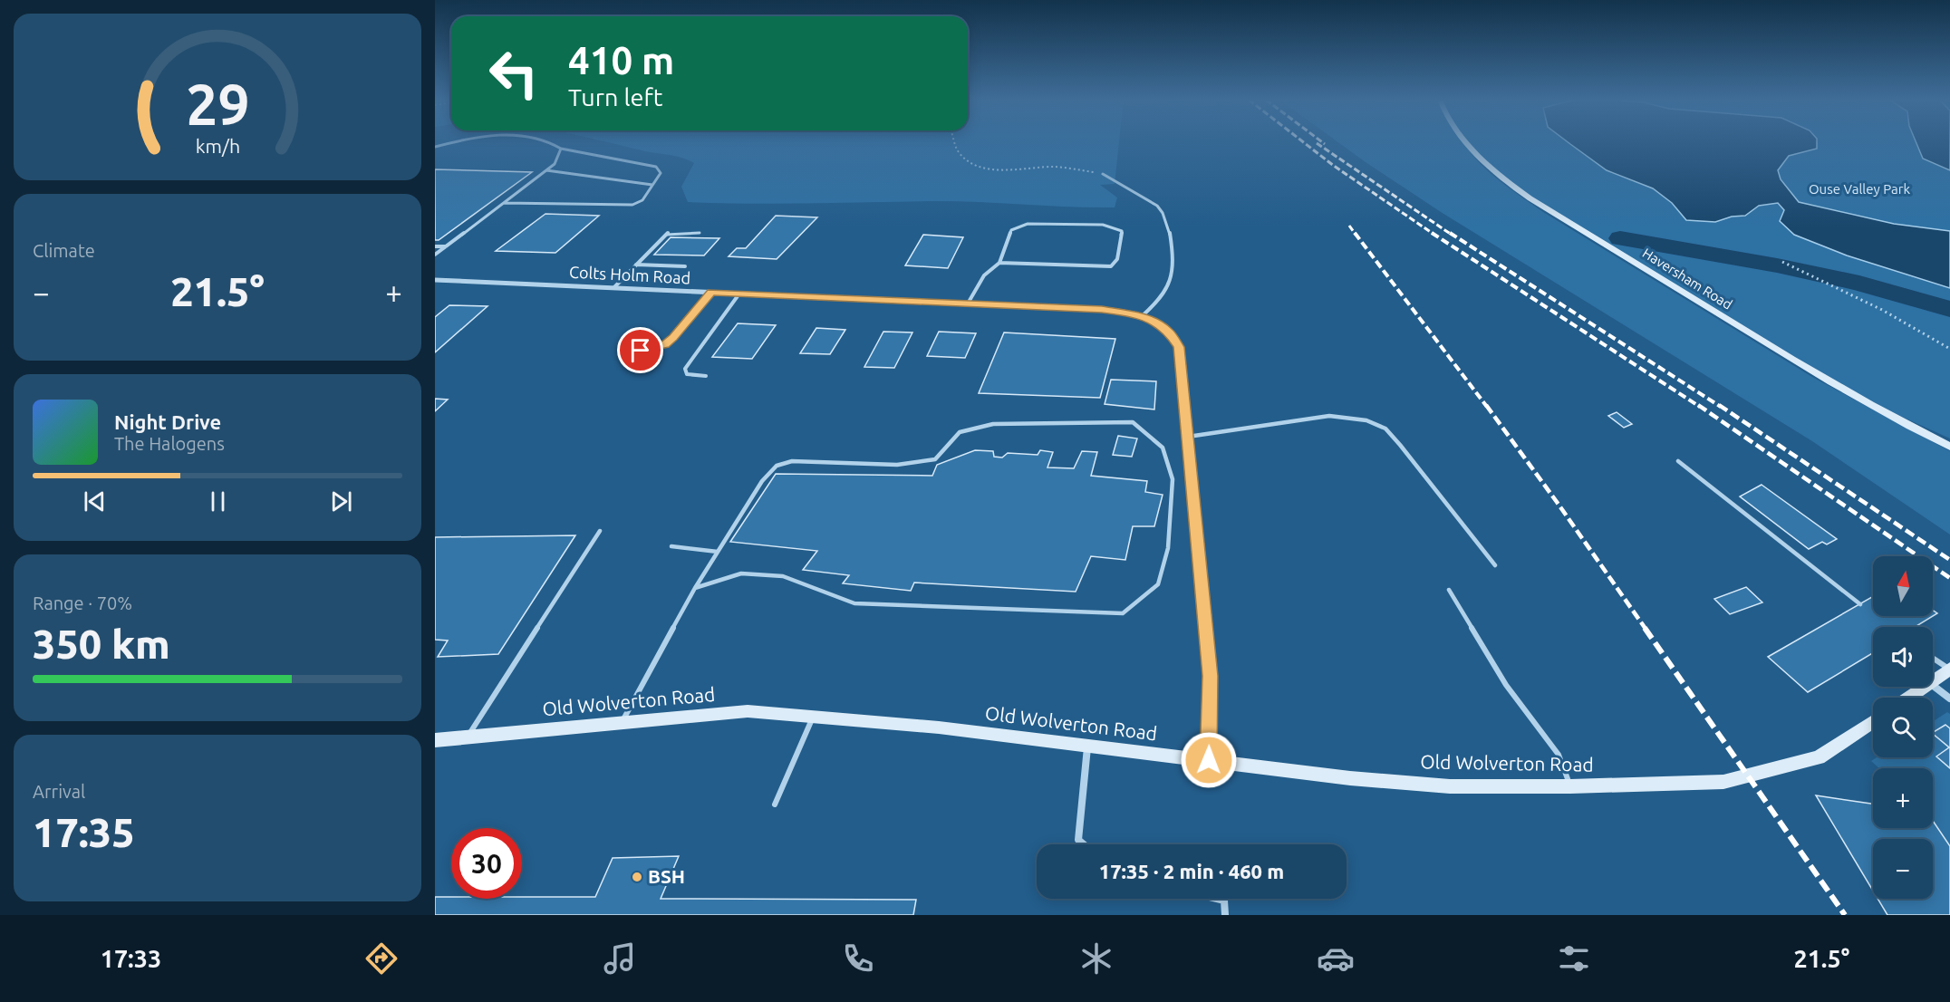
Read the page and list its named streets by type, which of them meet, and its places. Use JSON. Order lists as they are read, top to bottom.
{
  "streets": {
    "street": ["Colts Holm Road", "Haversham Road", "Old Wolverton Road"]
  },
  "crossings": [
    ["Colts Holm Road", "Old Wolverton Road"]
  ],
  "parks": ["Ouse Valley Park"],
  "places": ["BSH"],
  "north": "top",
  "page": {
    "turn": ["410 m", "Turn left"],
    "tile": [
      "Climate",
      ["Range · 70%", "350 km"],
      ["Arrival", "17:35"]
    ],
    "heat": ["−", "21.5°", "+"],
    "song": ["Night Drive", "The Halogens"],
    "map_buttons": ["+", "−"],
    "limit": "30",
    "trip": "17:35 · 2 min · 460 m",
    "tabs": ["17:33", "21.5°"],
    "gauge": ["29", "km/h"]
  }
}
